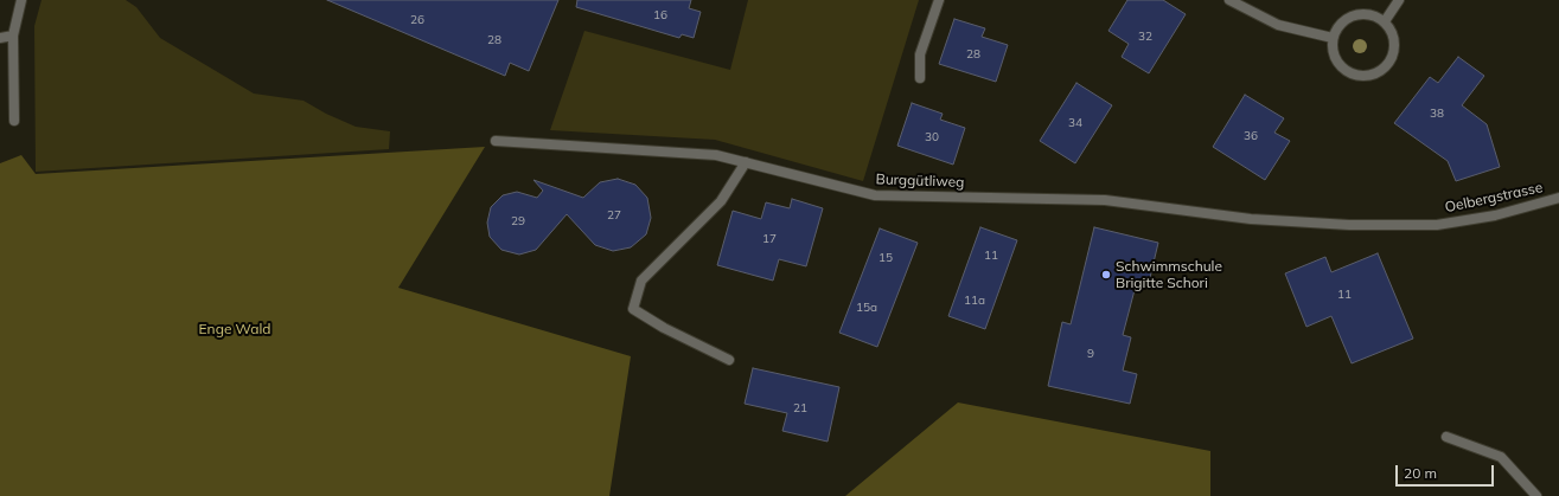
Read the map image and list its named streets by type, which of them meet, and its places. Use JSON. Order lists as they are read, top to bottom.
{
  "streets": {
    "street": ["Burggütliweg", "Oelbergstrasse"]
  },
  "crossings": [
    ["Burggütliweg", "Oelbergstrasse"]
  ],
  "parks": ["Enge Wald"],
  "places": ["Schwimmschule Brigitte Schori"],
  "house_numbers": [
    "16",
    "26",
    "32",
    "28",
    "28",
    "38",
    "34",
    "36",
    "30",
    "27",
    "29",
    "17",
    "11",
    "15",
    "11",
    "11a",
    "15a",
    "9",
    "21"
  ],
  "scale_bar": "20 m"
}
